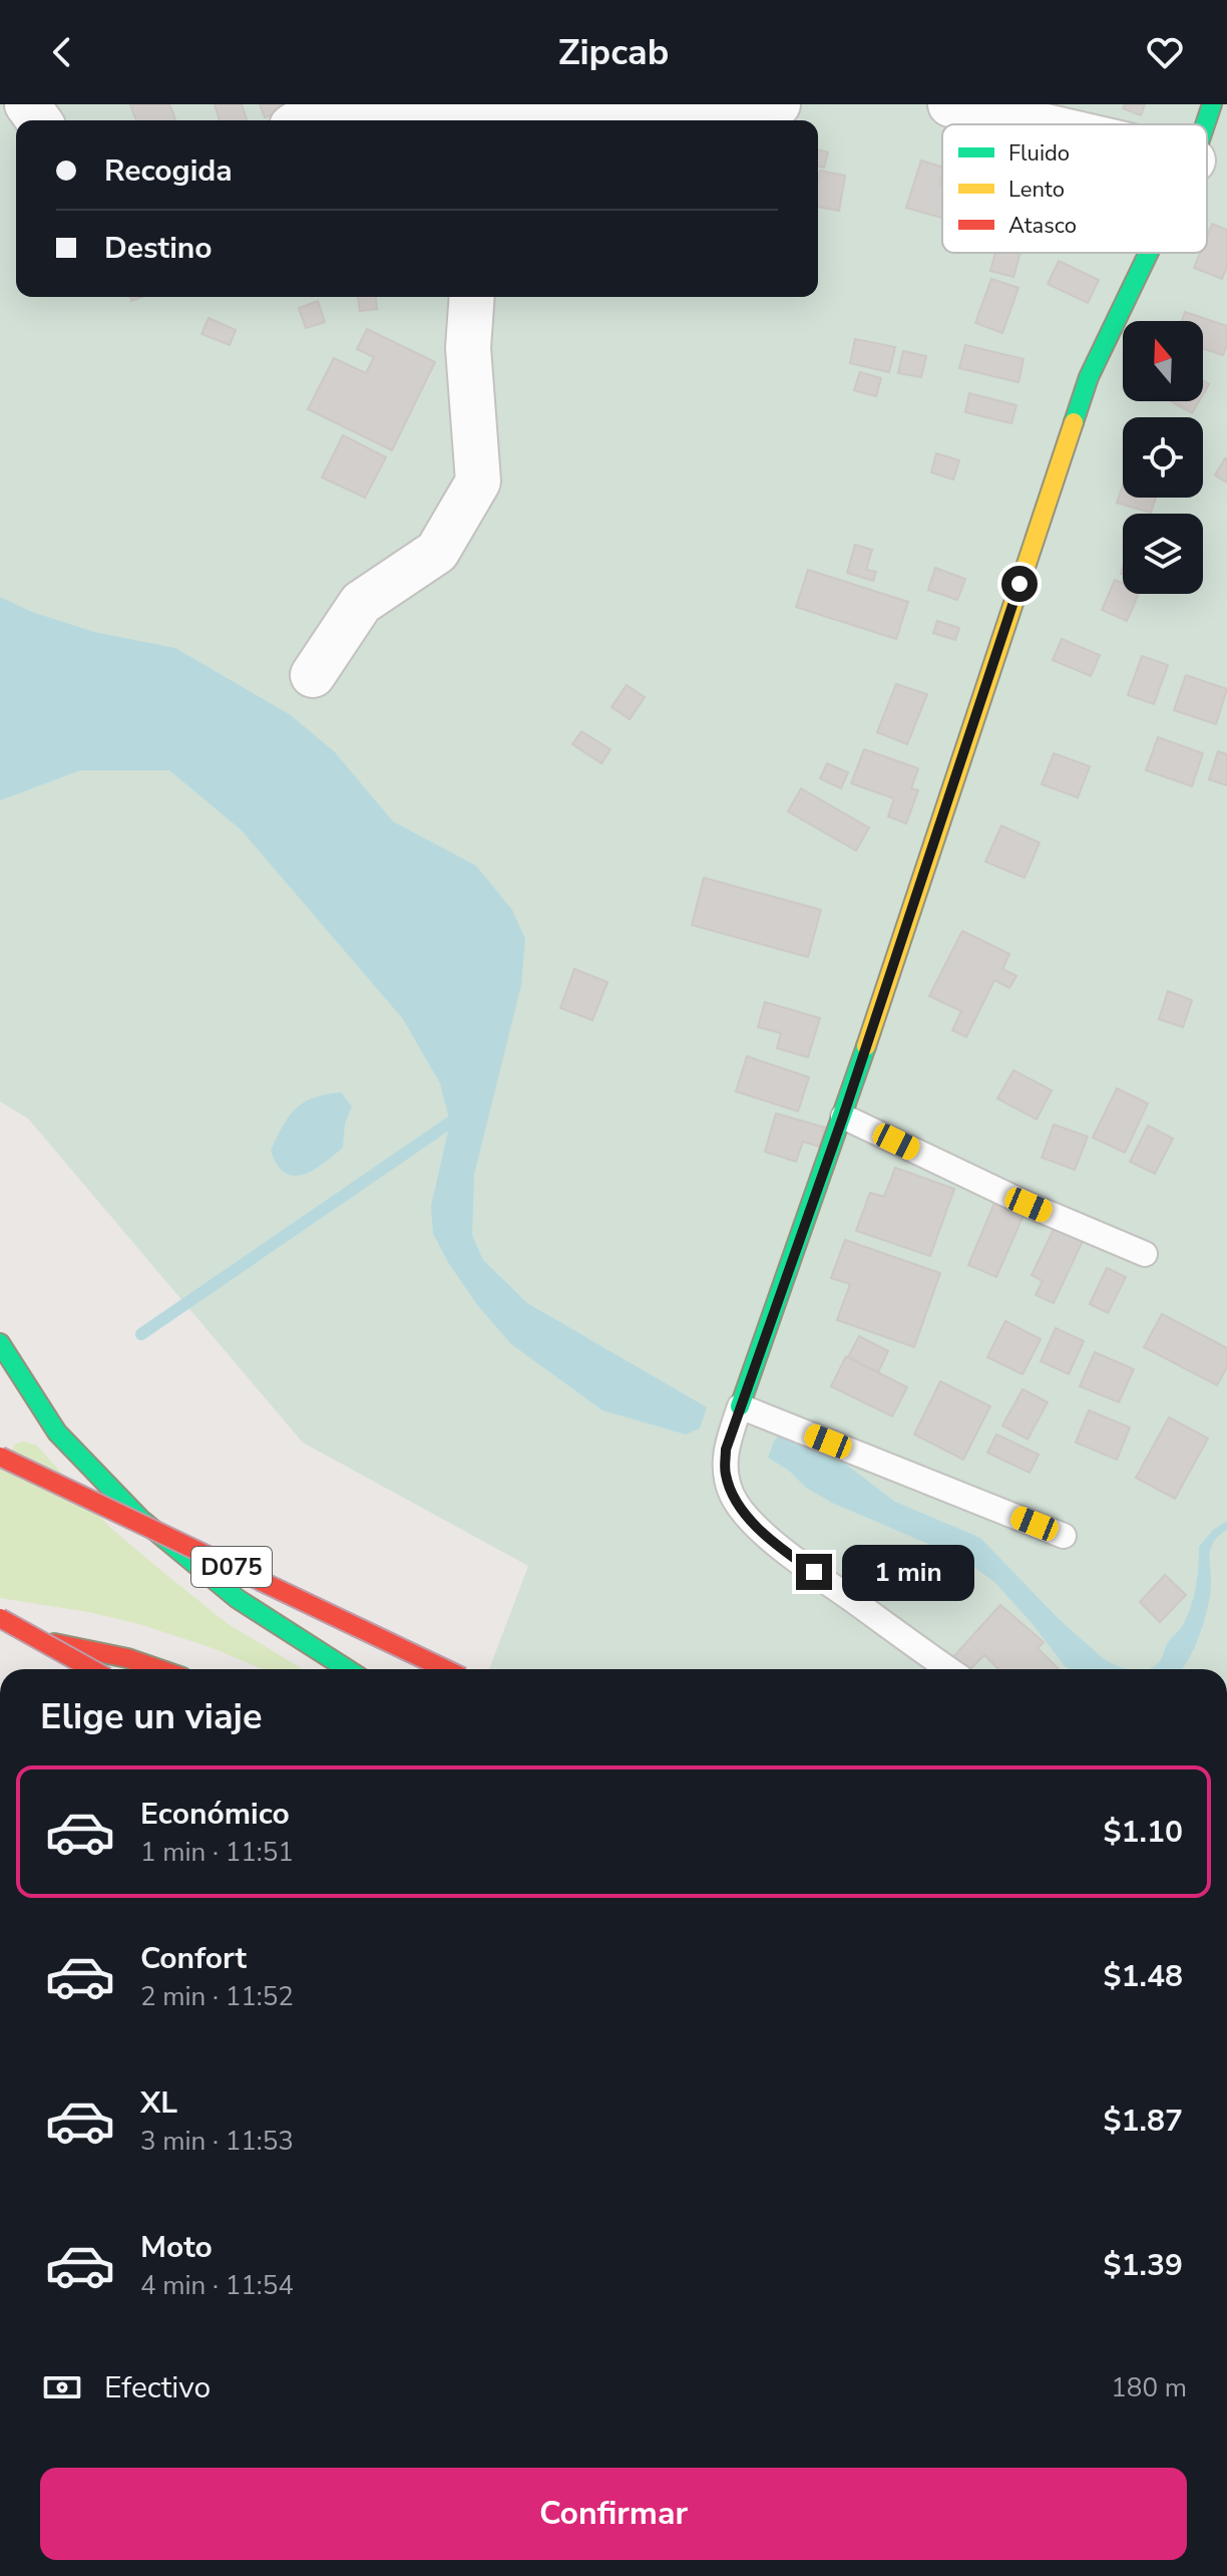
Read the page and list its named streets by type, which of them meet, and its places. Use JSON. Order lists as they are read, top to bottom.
{
  "streets": {
    "main road": ["D075"]
  },
  "legend": ["Fluido", "Lento", "Atasco"],
  "north": "top",
  "page": {
    "header": "Zipcab",
    "banner": ["Recogida", "Destino"],
    "bubble": "1 min",
    "heading": "Elige un viaje",
    "list": [
      {
        "name": "Económico",
        "note": "1 min · 11:51",
        "value": "$1.10"
      },
      {
        "name": "Confort",
        "note": "2 min · 11:52",
        "value": "$1.48"
      },
      {
        "name": "XL",
        "note": "3 min · 11:53",
        "value": "$1.87"
      },
      {
        "name": "Moto",
        "note": "4 min · 11:54",
        "value": "$1.39"
      }
    ],
    "pay": ["Efectivo", "180 m"],
    "buttons": "Confirmar"
  }
}
